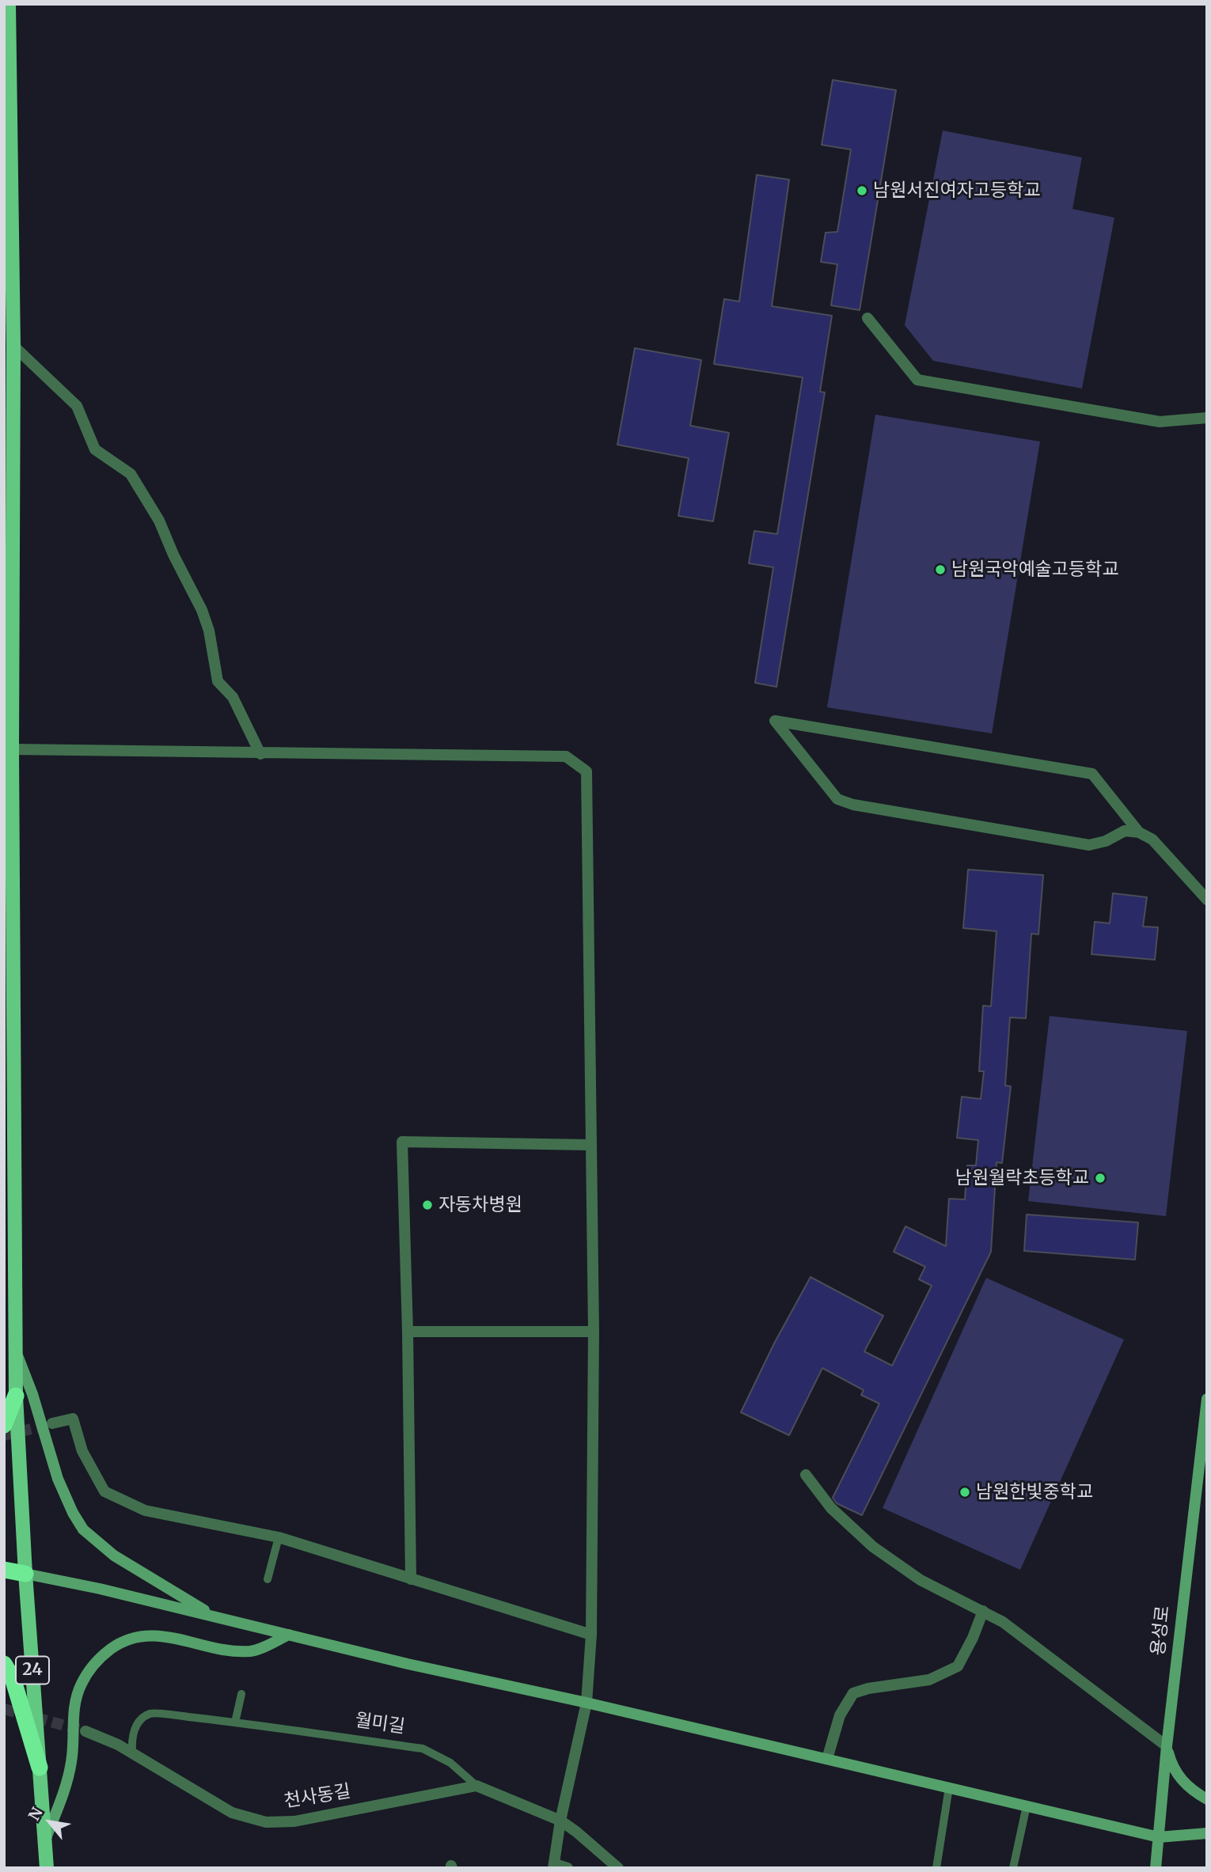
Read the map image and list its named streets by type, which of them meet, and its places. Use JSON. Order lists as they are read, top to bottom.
{
  "streets": {
    "main road": ["24"],
    "street": ["용성로", "월미길", "천사동길"]
  },
  "crossings": [
    ["월미길", "천사동길"]
  ],
  "places": [
    "남원서진여자고등학교",
    "남원국악예술고등학교",
    "남원월락초등학교",
    "자동차병원",
    "남원한빛중학교"
  ],
  "north": "top left"
}
